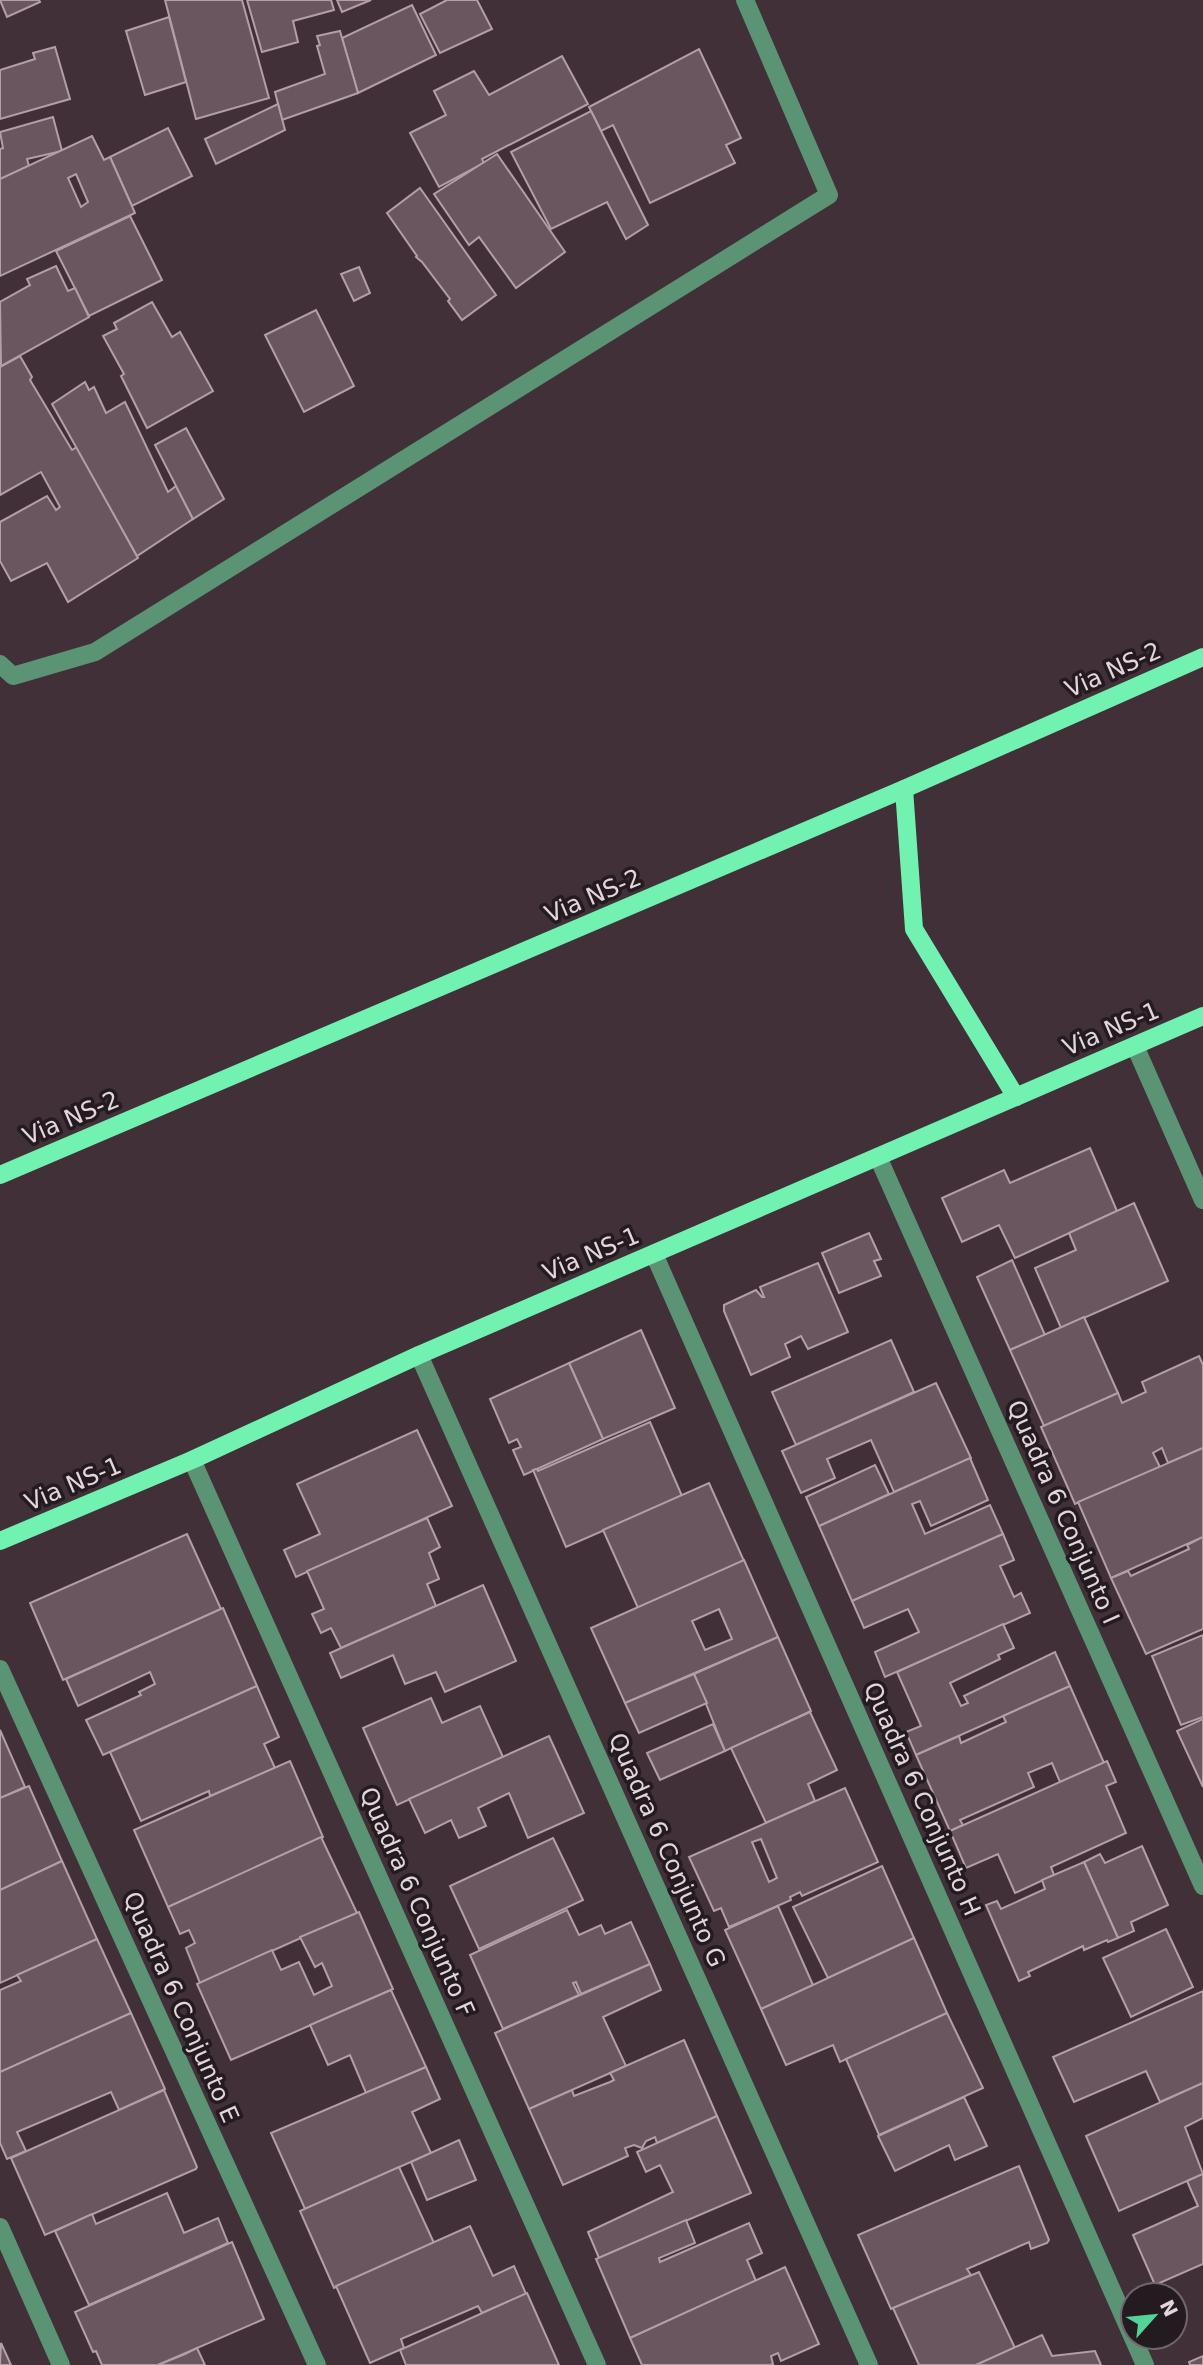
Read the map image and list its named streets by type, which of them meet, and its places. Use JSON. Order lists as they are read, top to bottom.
{
  "streets": {
    "main road": ["Via NS-2", "Via NS-1"],
    "street": [
      "Quadra 6 Conjunto I",
      "Quadra 6 Conjunto H",
      "Quadra 6 Conjunto G",
      "Quadra 6 Conjunto F",
      "Quadra 6 Conjunto E"
    ]
  },
  "crossings": [
    ["Via NS-1", "Quadra 6 Conjunto I"],
    ["Via NS-1", "Quadra 6 Conjunto H"],
    ["Via NS-1", "Quadra 6 Conjunto G"],
    ["Via NS-1", "Quadra 6 Conjunto F"]
  ],
  "north": "top right"
}
